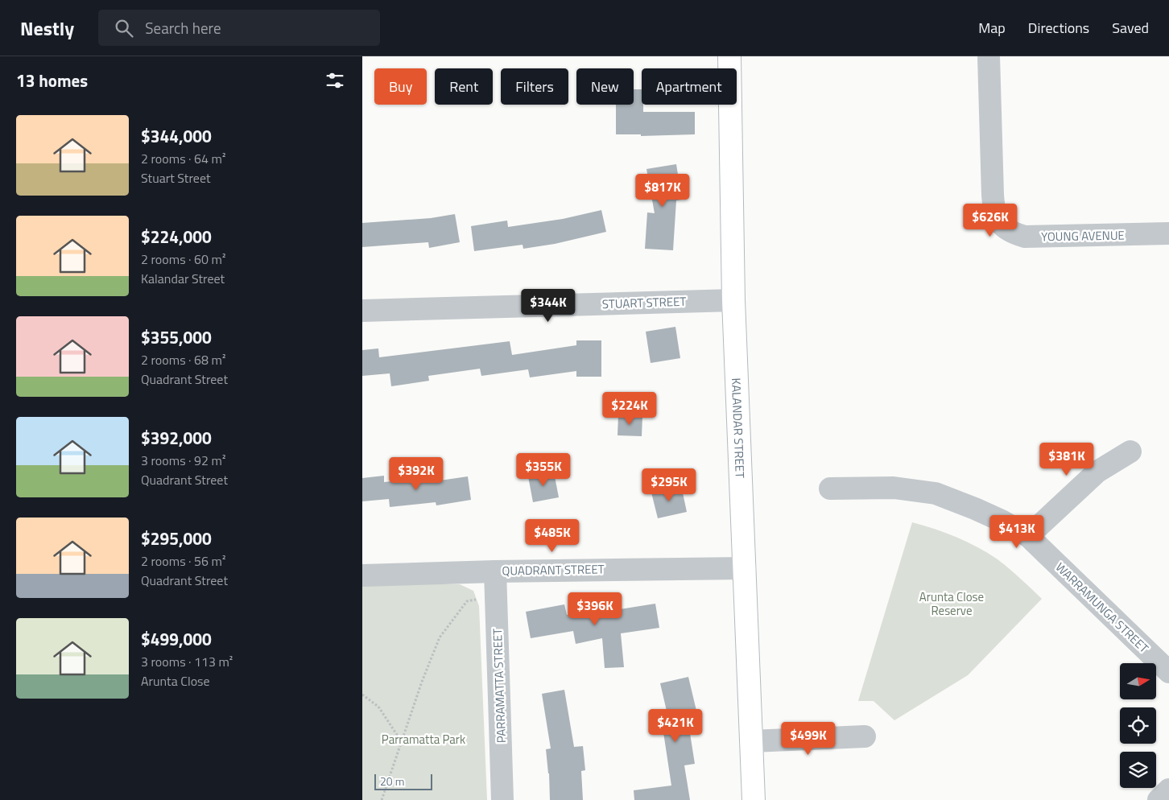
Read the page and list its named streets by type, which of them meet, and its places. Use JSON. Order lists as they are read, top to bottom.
{
  "streets": {
    "main road": ["KALANDAR STREET"],
    "street": [
      "YOUNG AVENUE",
      "STUART STREET",
      "QUADRANT STREET",
      "WARRAMUNGA STREET",
      "PARRAMATTA STREET"
    ]
  },
  "crossings": [
    ["STUART STREET", "KALANDAR STREET"],
    ["KALANDAR STREET", "QUADRANT STREET"],
    ["QUADRANT STREET", "PARRAMATTA STREET"]
  ],
  "parks": ["Arunta Close Reserve", "Parramatta Park"],
  "scale_bar": "20 m",
  "north": "right",
  "page": {
    "header": "Nestly",
    "search": "Search here",
    "nav": ["Map", "Directions", "Saved"],
    "heading": "13 homes",
    "chip": [
      "Buy",
      "Rent",
      "Filters",
      "New",
      "Apartment"
    ],
    "list": [
      {
        "name": "$344,000",
        "note": "2 rooms · 64 m² · Stuart Street"
      },
      {
        "name": "$224,000",
        "note": "2 rooms · 60 m² · Kalandar Street"
      },
      {
        "name": "$355,000",
        "note": "2 rooms · 68 m² · Quadrant Street"
      },
      {
        "name": "$392,000",
        "note": "3 rooms · 92 m² · Quadrant Street"
      },
      {
        "name": "$295,000",
        "note": "2 rooms · 56 m² · Quadrant Street"
      },
      {
        "name": "$499,000",
        "note": "3 rooms · 113 m² · Arunta Close"
      }
    ],
    "price": [
      "$817K",
      "$626K",
      "$344K",
      "$224K",
      "$381K",
      "$355K",
      "$392K",
      "$295K",
      "$413K",
      "$485K",
      "$396K",
      "$421K",
      "$499K"
    ],
    "scale": "20 m"
  }
}
